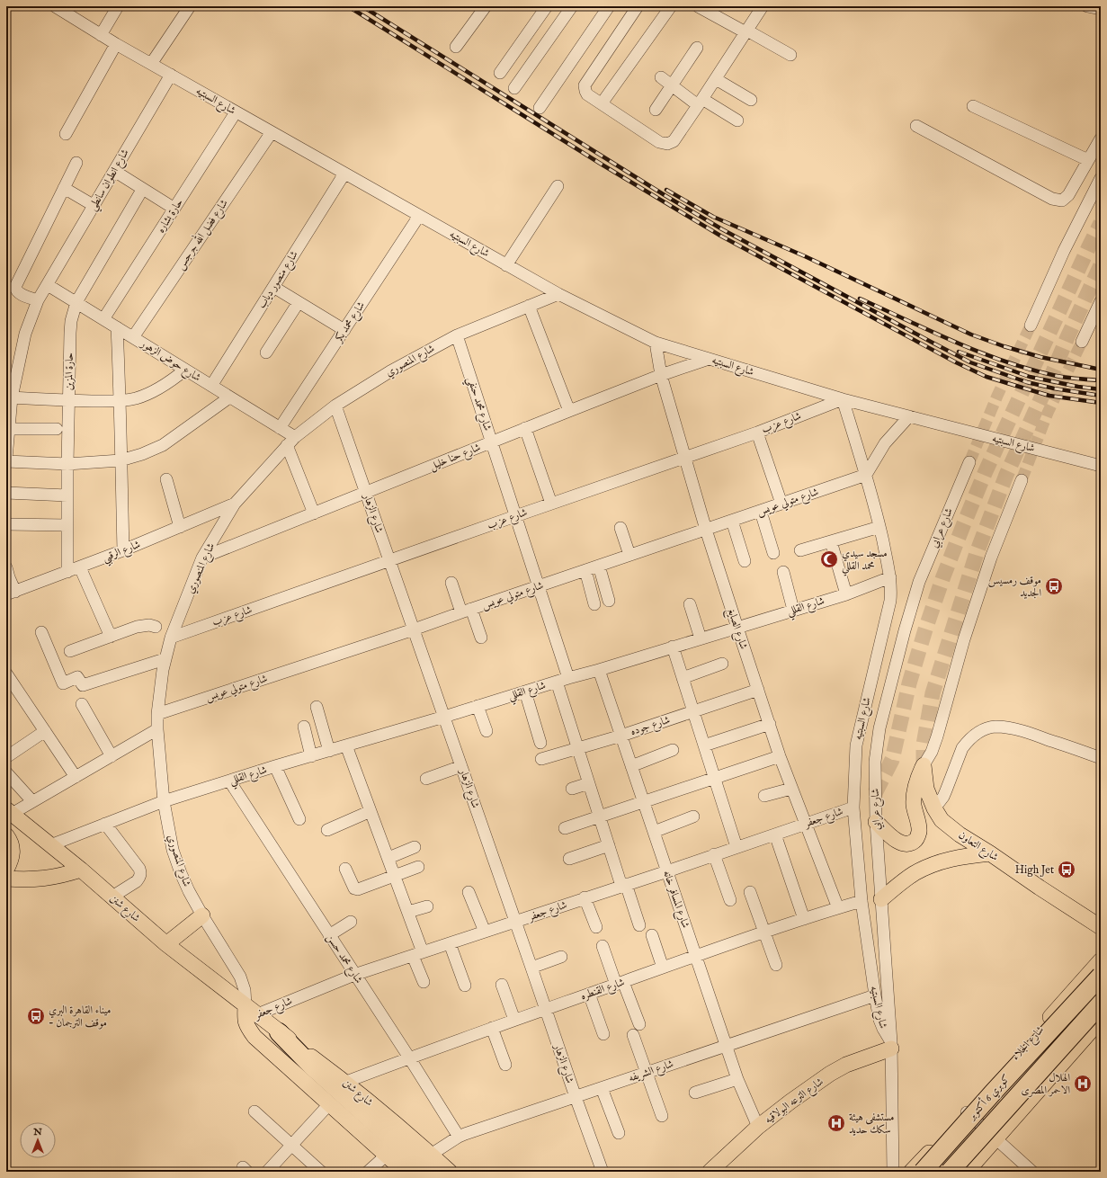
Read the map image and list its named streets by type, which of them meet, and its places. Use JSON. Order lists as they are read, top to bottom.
{
  "streets": {
    "highway": ["كوبري 6 أكتوبر"],
    "main road": [
      "شارع التعاون",
      "شارع شنن",
      "شارع الجلاء",
      "شارع الترعه البولاقيه"
    ],
    "street": [
      "شارع السبتيه",
      "شارع انطوان سانطي",
      "حارة بشاره",
      "شارع فضل الله جرجس",
      "شارع منصور دياب",
      "شارع محمد بكر",
      "شارع حوض الزهور",
      "شارع المنصوري",
      "حارة المزين",
      "شارع محمد حنفي",
      "شارع عزب",
      "شارع حنا خليل",
      "شارع متولي عويس",
      "شارع الزهار",
      "شارع عرابي",
      "شارع الرقبي",
      "شارع القللي",
      "شارع الصايغ",
      "شارع جوده",
      "شارع جعفر",
      "شارع المسافر خانه",
      "شارع محمد حسن",
      "شارع القنطره",
      "شارع الشريفه"
    ]
  },
  "crossings": [
    ["شارع السبتيه", "شارع انطوان سانطي"],
    ["شارع السبتيه", "حارة بشاره"],
    ["شارع السبتيه", "شارع فضل الله جرجس"],
    ["شارع السبتيه", "شارع منصور دياب"],
    ["شارع السبتيه", "شارع محمد بكر"],
    ["شارع السبتيه", "شارع المنصوري"],
    ["شارع السبتيه", "شارع عزب"],
    ["شارع السبتيه", "شارع حنا خليل"],
    ["شارع السبتيه", "شارع متولي عويس"],
    ["شارع السبتيه", "شارع عرابي"],
    ["شارع السبتيه", "شارع القللي"],
    ["شارع السبتيه", "شارع الصايغ"],
    ["شارع السبتيه", "شارع جعفر"],
    ["شارع السبتيه", "شارع القنطره"],
    ["شارع السبتيه", "شارع الشريفه"],
    ["شارع السبتيه", "شارع الترعه البولاقيه"],
    ["شارع انطوان سانطي", "شارع حوض الزهور"],
    ["حارة بشاره", "شارع حوض الزهور"],
    ["شارع فضل الله جرجس", "شارع حوض الزهور"],
    ["شارع منصور دياب", "شارع حوض الزهور"],
    ["شارع محمد بكر", "شارع حوض الزهور"],
    ["شارع حوض الزهور", "شارع المنصوري"],
    ["شارع حوض الزهور", "حارة المزين"],
    ["شارع المنصوري", "شارع محمد حنفي"],
    ["شارع المنصوري", "شارع عزب"],
    ["شارع المنصوري", "شارع حنا خليل"],
    ["شارع المنصوري", "شارع متولي عويس"],
    ["شارع المنصوري", "شارع الزهار"],
    ["شارع المنصوري", "شارع الرقبي"],
    ["شارع المنصوري", "شارع القللي"],
    ["شارع المنصوري", "شارع جعفر"],
    ["شارع المنصوري", "شارع شنن"],
    ["حارة المزين", "شارع الرقبي"],
    ["شارع محمد حنفي", "شارع عزب"],
    ["شارع محمد حنفي", "شارع حنا خليل"],
    ["شارع محمد حنفي", "شارع متولي عويس"],
    ["شارع محمد حنفي", "شارع القللي"],
    ["شارع عزب", "شارع الزهار"],
    ["شارع عزب", "شارع الصايغ"],
    ["شارع حنا خليل", "شارع الزهار"],
    ["شارع حنا خليل", "شارع الصايغ"],
    ["شارع متولي عويس", "شارع الزهار"],
    ["شارع متولي عويس", "شارع الصايغ"],
    ["شارع الزهار", "شارع القللي"],
    ["شارع الزهار", "شارع جعفر"],
    ["شارع الزهار", "شارع القنطره"],
    ["شارع الزهار", "شارع الشريفه"],
    ["شارع عرابي", "شارع الترعه البولاقيه"],
    ["شارع القللي", "شارع الصايغ"],
    ["شارع القللي", "شارع المسافر خانه"],
    ["شارع القللي", "شارع شنن"],
    ["شارع القللي", "شارع محمد حسن"],
    ["شارع الصايغ", "شارع جوده"],
    ["شارع الصايغ", "شارع جعفر"],
    ["شارع الصايغ", "شارع القنطره"],
    ["شارع جوده", "شارع المسافر خانه"],
    ["شارع جعفر", "شارع المسافر خانه"],
    ["شارع جعفر", "شارع شنن"],
    ["شارع جعفر", "شارع محمد حسن"],
    ["شارع المسافر خانه", "شارع القنطره"],
    ["شارع المسافر خانه", "شارع الشريفه"],
    ["شارع المسافر خانه", "شارع الترعه البولاقيه"],
    ["شارع شنن", "شارع القنطره"],
    ["شارع شنن", "شارع الشريفه"],
    ["شارع محمد حسن", "شارع القنطره"],
    ["شارع محمد حسن", "شارع الشريفه"]
  ],
  "places": {
    "mosque": ["مسجد سيدي محمد القللي"],
    "bus stop": ["موقف رمسيس الجديد", "High Jet", "ميناء القاهرة البري - موقف الترجمان"],
    "hospital": ["الهلال الاحمر المصرى", "مستشفى هيئة سكك حديد"]
  },
  "north": "top"
}
